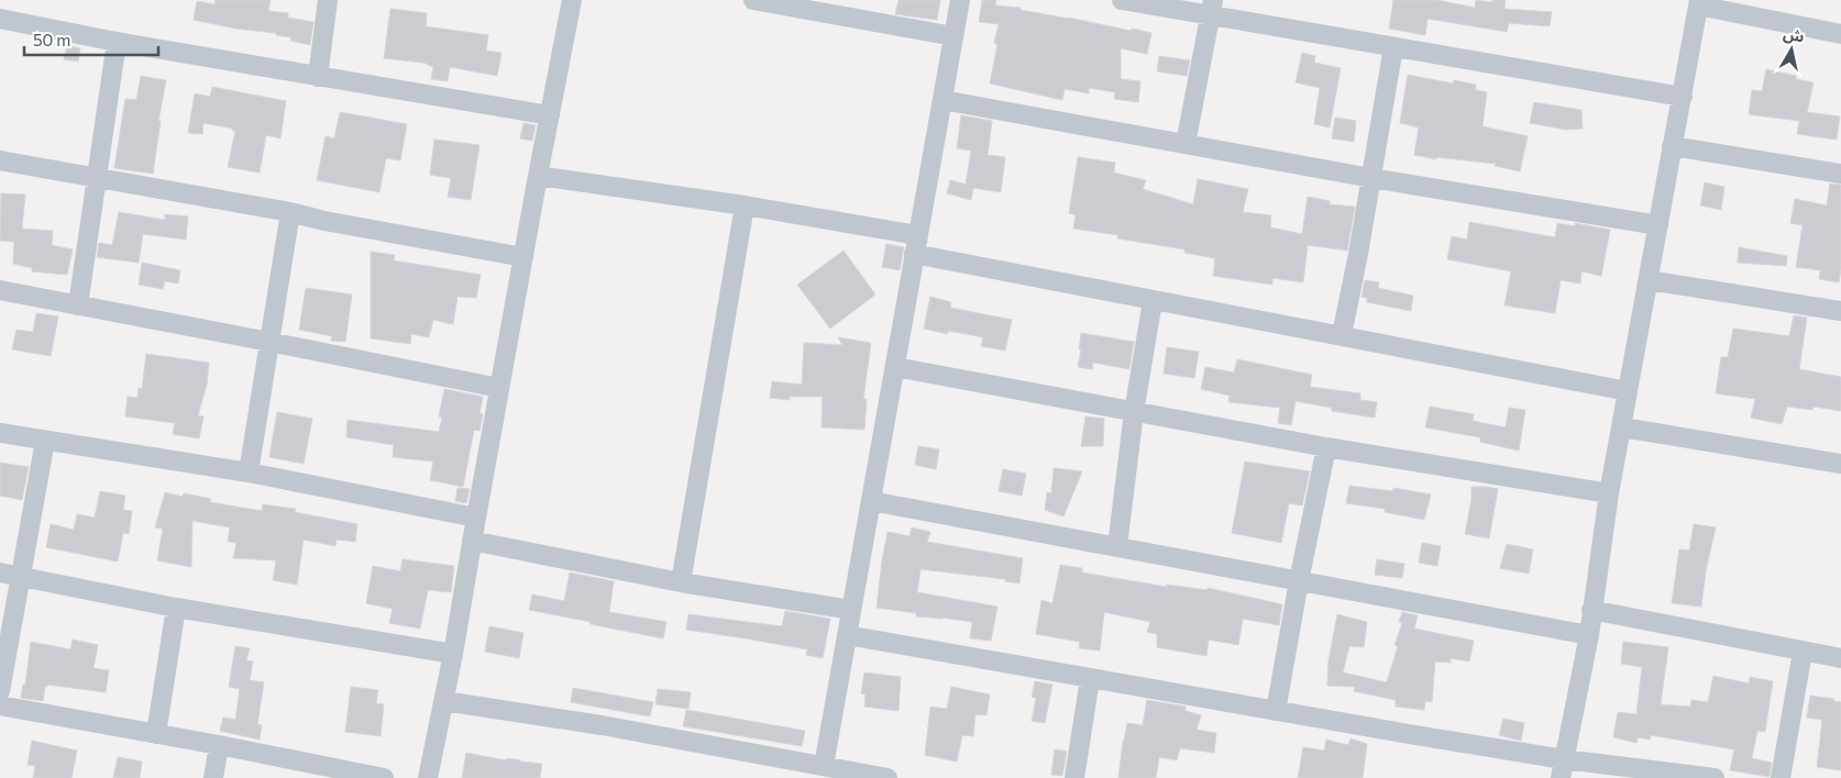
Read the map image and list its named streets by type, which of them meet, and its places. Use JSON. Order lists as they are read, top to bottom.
{
  "scale_bar": "50 m",
  "north": "top"
}
